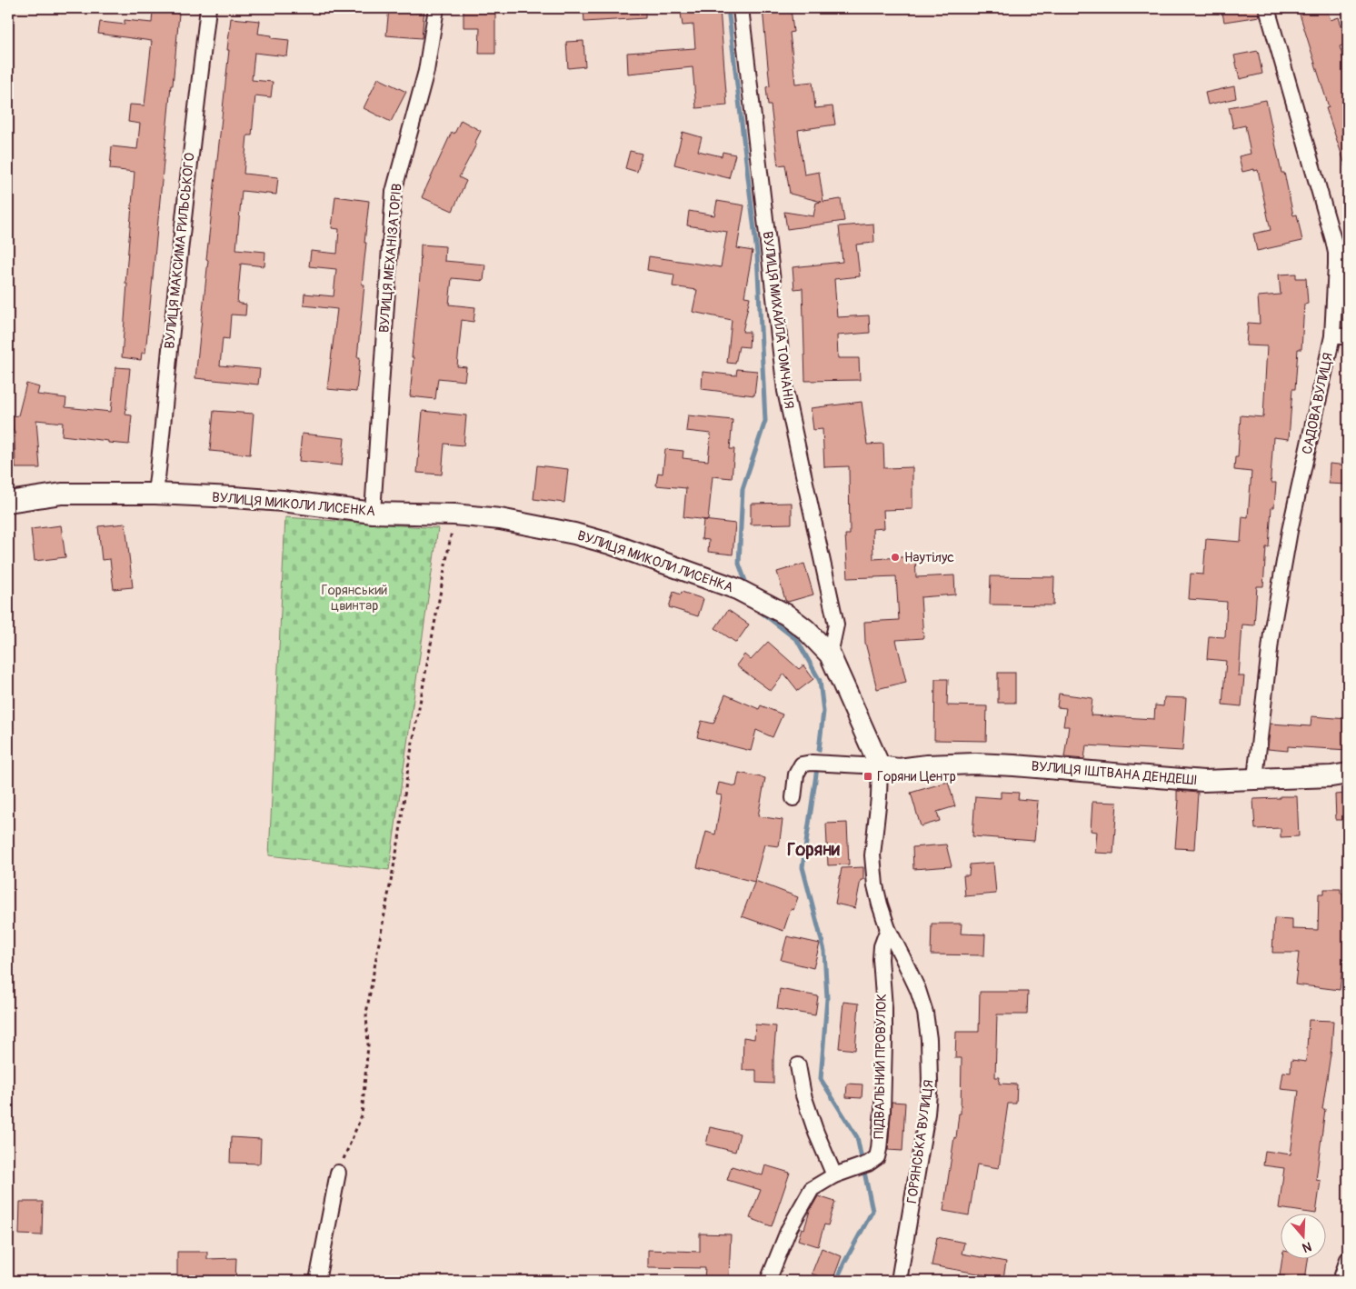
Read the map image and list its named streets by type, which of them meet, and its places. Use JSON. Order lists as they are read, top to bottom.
{
  "streets": {
    "street": [
      "ВУЛИЦЯ МАКСИМА РИЛЬСЬКОГО",
      "ВУЛИЦЯ МЕХАНІЗАТОРІВ",
      "ВУЛИЦЯ МИХАЙЛА ТОМЧАНІЯ",
      "САДОВА ВУЛИЦЯ",
      "ВУЛИЦЯ МИКОЛИ ЛИСЕНКА",
      "ВУЛИЦЯ ІШТВАНА ДЕНДЕШІ",
      "ПІДВАЛЬНИЙ ПРОВУЛОК",
      "ГОРЯНСЬКА ВУЛИЦЯ"
    ]
  },
  "crossings": [
    ["ВУЛИЦЯ МАКСИМА РИЛЬСЬКОГО", "ВУЛИЦЯ МИКОЛИ ЛИСЕНКА"],
    ["ВУЛИЦЯ МЕХАНІЗАТОРІВ", "ВУЛИЦЯ МИКОЛИ ЛИСЕНКА"],
    ["ВУЛИЦЯ МИХАЙЛА ТОМЧАНІЯ", "ВУЛИЦЯ МИКОЛИ ЛИСЕНКА"],
    ["САДОВА ВУЛИЦЯ", "ВУЛИЦЯ ІШТВАНА ДЕНДЕШІ"],
    ["ВУЛИЦЯ МИКОЛИ ЛИСЕНКА", "ВУЛИЦЯ ІШТВАНА ДЕНДЕШІ"],
    ["ВУЛИЦЯ МИКОЛИ ЛИСЕНКА", "ГОРЯНСЬКА ВУЛИЦЯ"],
    ["ВУЛИЦЯ ІШТВАНА ДЕНДЕШІ", "ГОРЯНСЬКА ВУЛИЦЯ"],
    ["ПІДВАЛЬНИЙ ПРОВУЛОК", "ГОРЯНСЬКА ВУЛИЦЯ"]
  ],
  "districts": ["Горяни"],
  "parks": ["Горянський цвинтар"],
  "places": {
    "other": ["Наутілус"],
    "transit": ["Горяни Центр"]
  },
  "north": "bottom"
}
